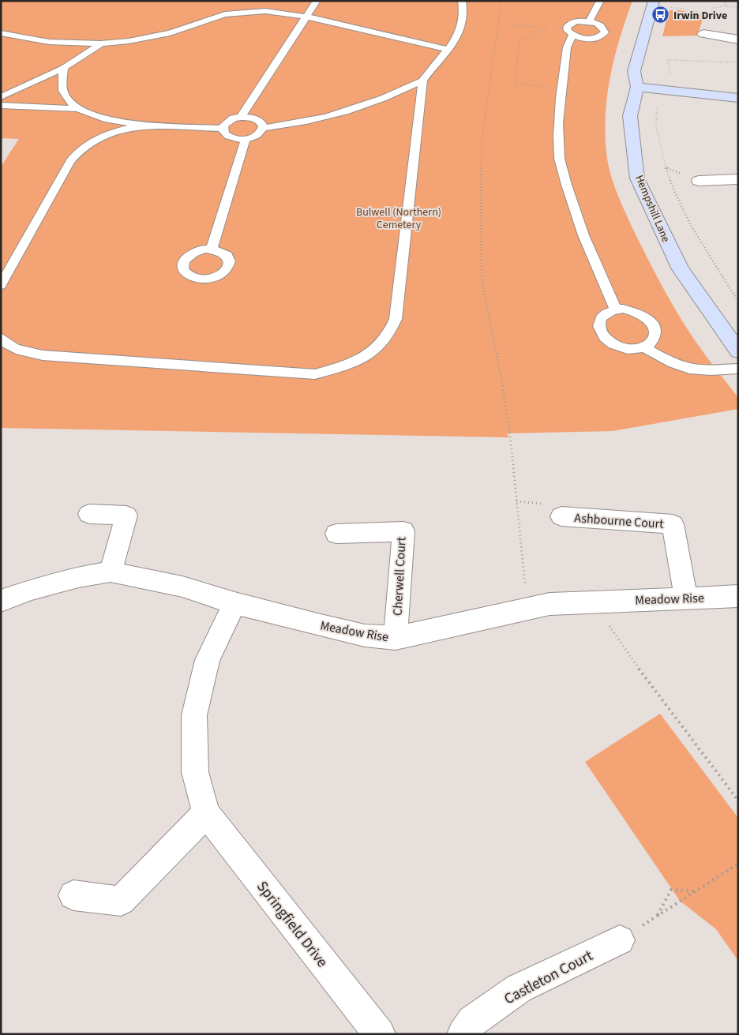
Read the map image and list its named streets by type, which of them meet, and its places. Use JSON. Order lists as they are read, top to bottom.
{
  "streets": {
    "street": [
      "Hempshill Lane",
      "Ashbourne Court",
      "Cherwell Court",
      "Meadow Rise",
      "Springfield Drive",
      "Castleton Court"
    ]
  },
  "crossings": [
    ["Ashbourne Court", "Meadow Rise"],
    ["Cherwell Court", "Meadow Rise"],
    ["Meadow Rise", "Springfield Drive"]
  ],
  "parks": ["Bulwell (Northern) Cemetery"],
  "places": {
    "bus stop": ["Irwin Drive"]
  }
}
